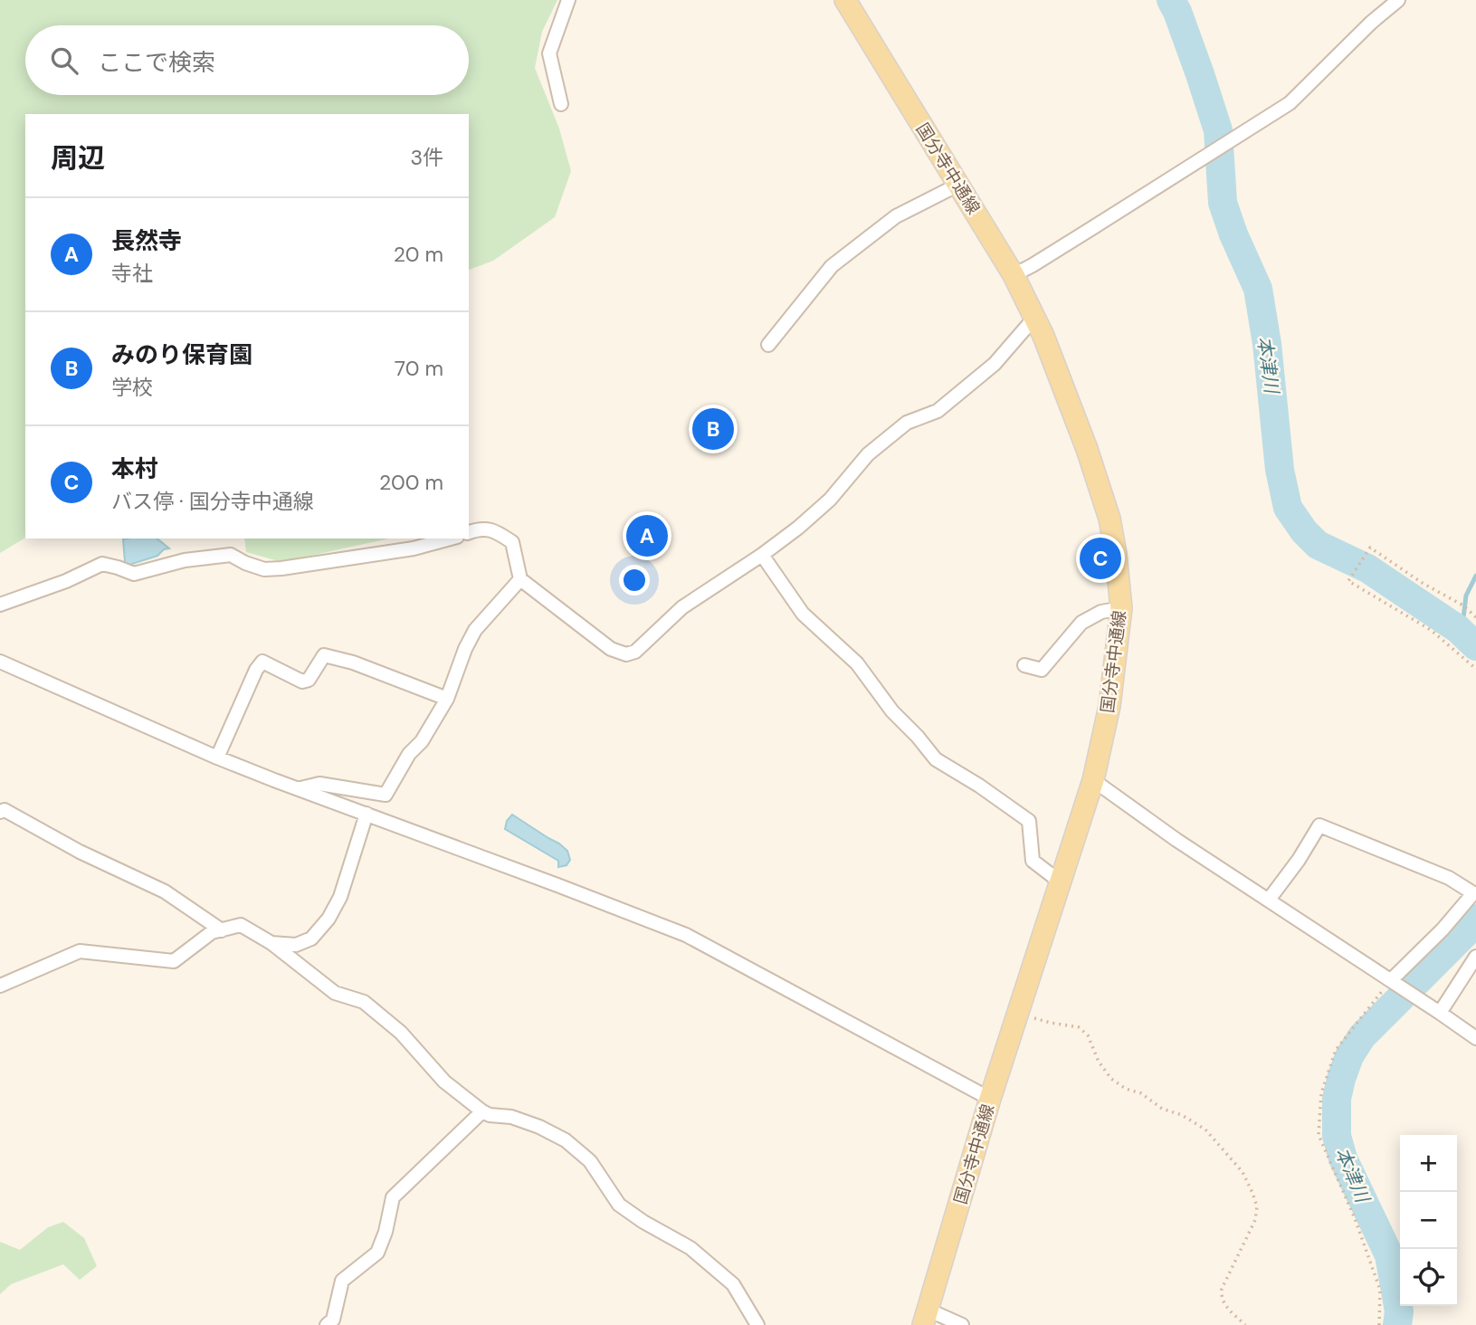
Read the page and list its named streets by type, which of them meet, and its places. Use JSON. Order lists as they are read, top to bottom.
{
  "streets": {
    "main road": ["国分寺中通線"]
  },
  "water": ["本津川"],
  "page": {
    "search": "ここで検索",
    "heading": ["周辺", "3件"],
    "list": [
      {
        "mark": "A",
        "name": "長然寺",
        "note": "寺社",
        "value": "20 m"
      },
      {
        "mark": "B",
        "name": "みのり保育園",
        "note": "学校",
        "value": "70 m"
      },
      {
        "mark": "C",
        "name": "本村",
        "note": "バス停 · 国分寺中通線",
        "value": "200 m"
      }
    ],
    "pins": ["B", "A", "C"],
    "map_buttons": ["+", "−"]
  }
}
